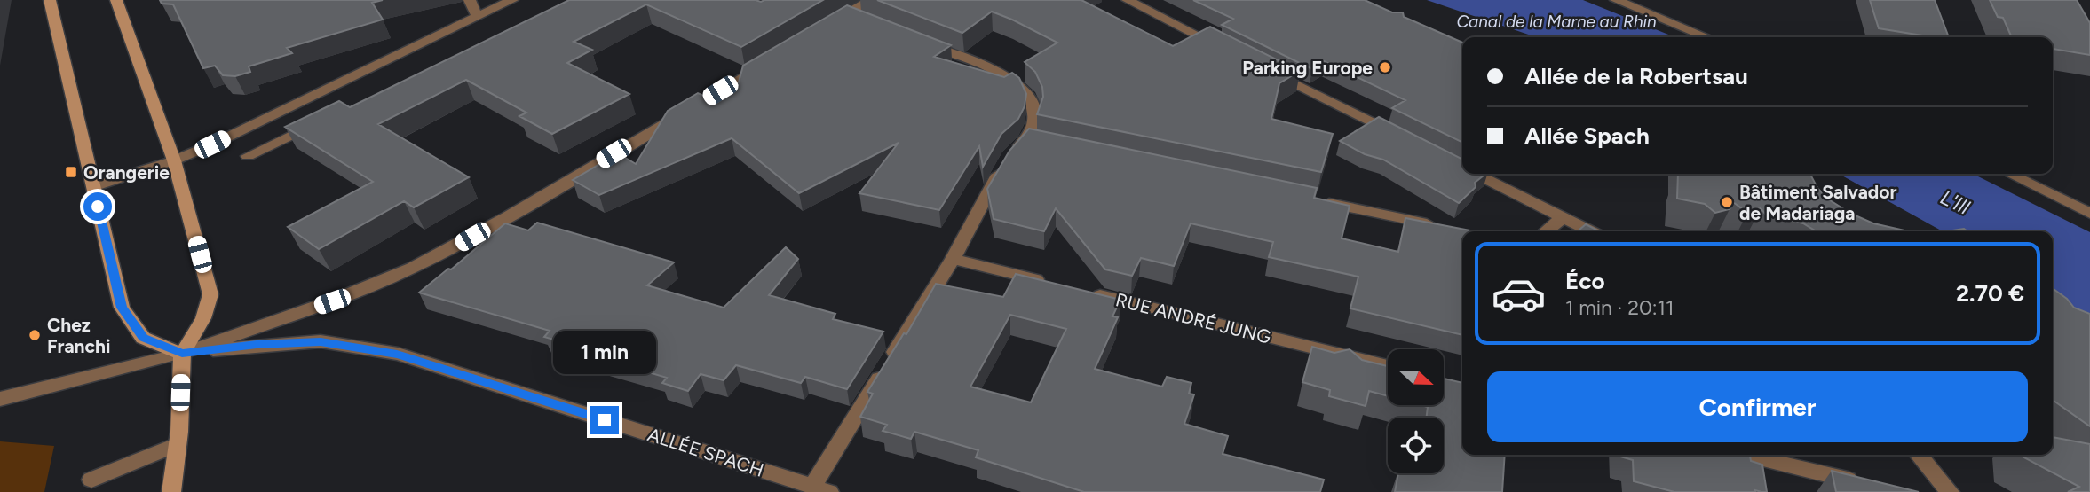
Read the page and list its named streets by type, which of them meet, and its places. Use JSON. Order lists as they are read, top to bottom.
{
  "streets": {
    "street": ["RUE ANDRÉ JUNG", "ALLÉE SPACH"]
  },
  "water": ["Canal de la Marne au Rhin", "L'Ill"],
  "places": {
    "other": ["Parking Europe", "Bâtiment Salvador de Madariaga", "Chez Franchi"],
    "transit": ["Orangerie"]
  },
  "north": "right",
  "page": {
    "banner": ["Allée de la Robertsau", "Allée Spach"],
    "list": [
      {
        "name": "Éco",
        "note": "1 min · 20:11",
        "value": "2.70 €"
      }
    ],
    "bubble": "1 min",
    "buttons": "Confirmer"
  }
}
